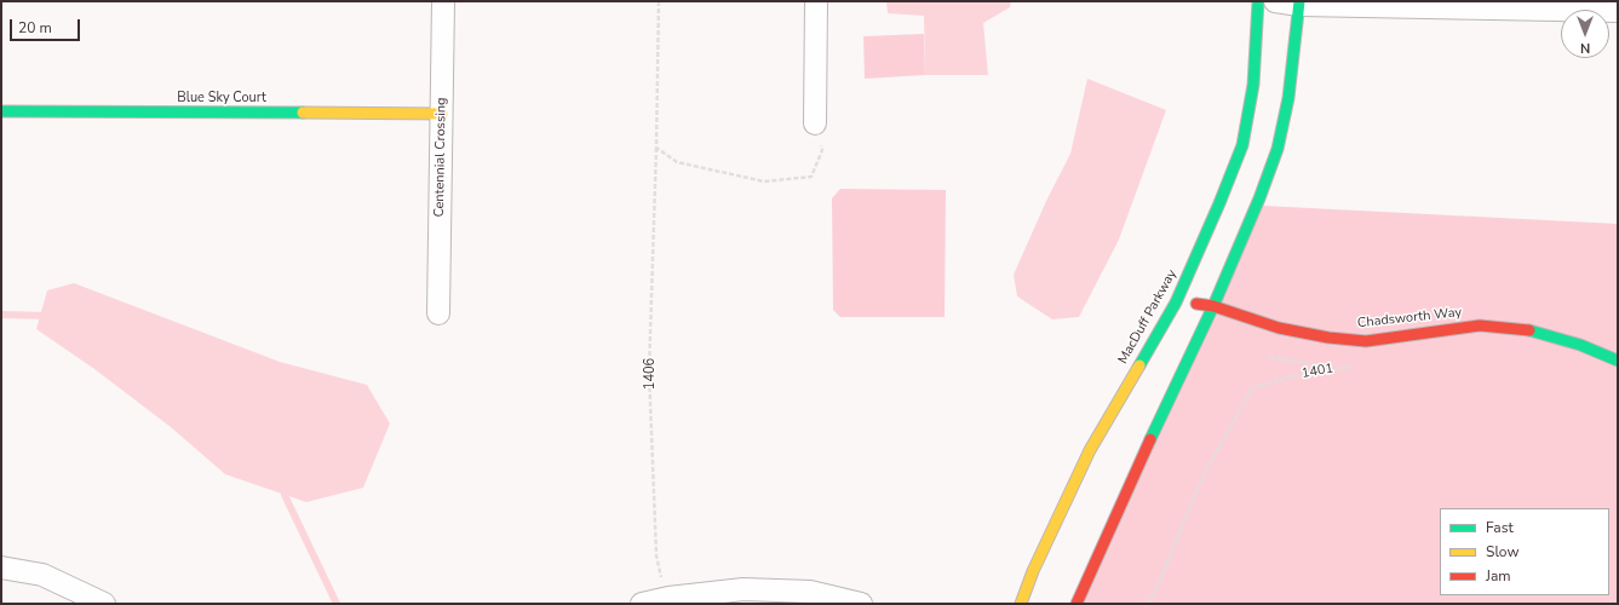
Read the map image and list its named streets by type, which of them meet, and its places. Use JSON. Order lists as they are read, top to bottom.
{
  "streets": {
    "street": [
      "Blue Sky Court",
      "Centennial Crossing",
      "MacDuff Parkway",
      "Chadsworth Way"
    ],
    "path": ["1401", "1406"]
  },
  "crossings": [
    ["Blue Sky Court", "Centennial Crossing"],
    ["MacDuff Parkway", "Chadsworth Way"]
  ],
  "legend": ["Fast", "Slow", "Jam"],
  "scale_bar": "20 m",
  "north": "bottom"
}
